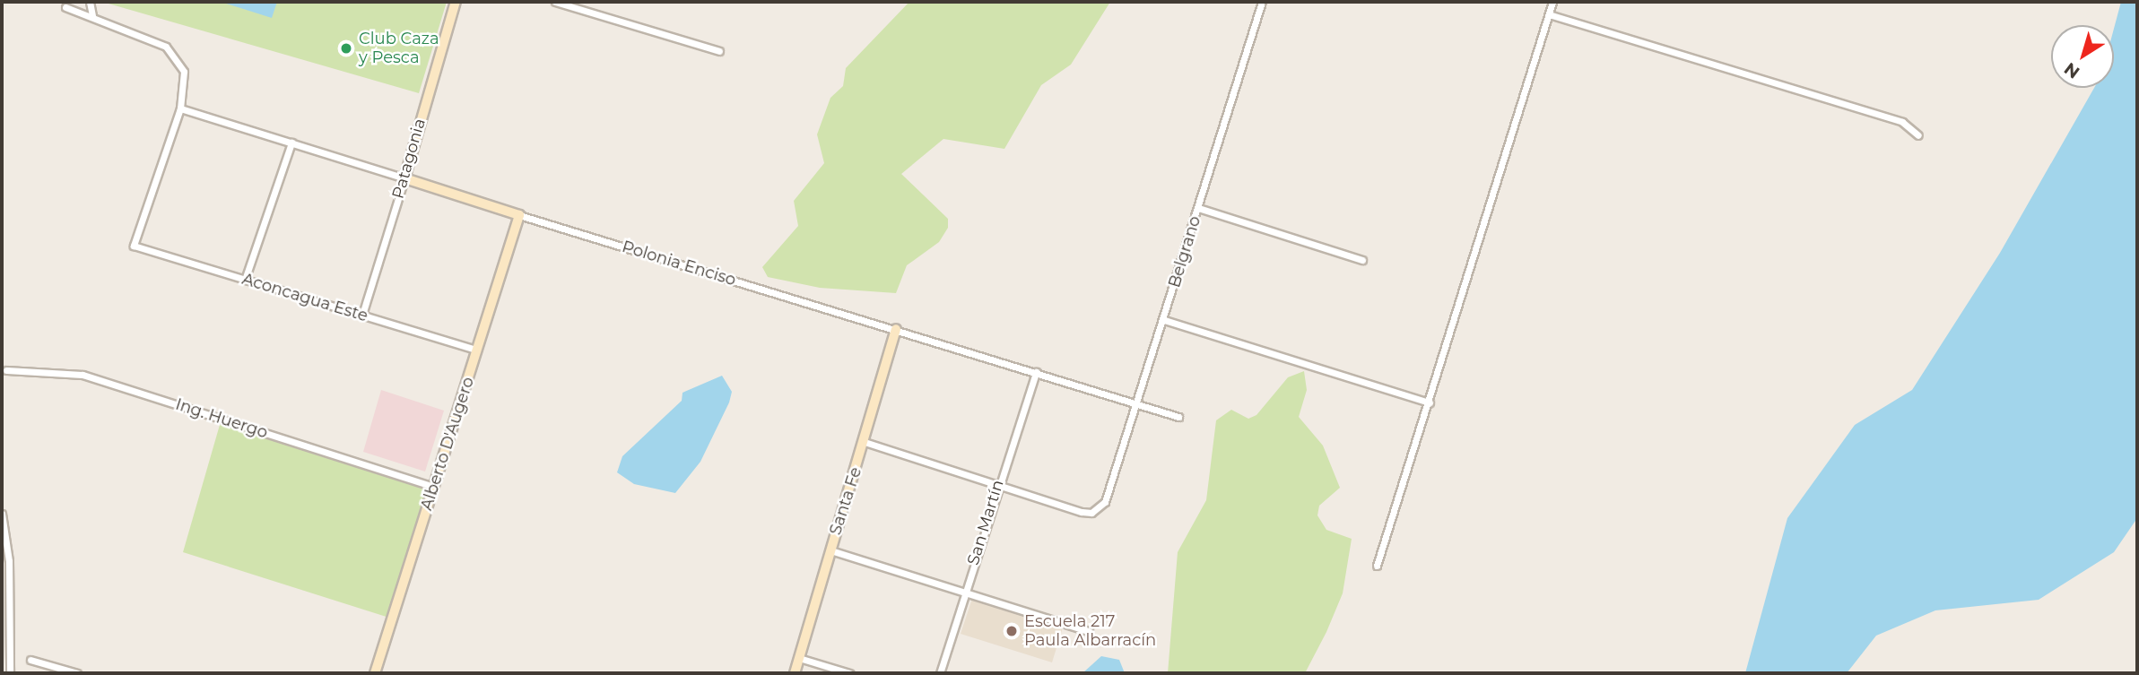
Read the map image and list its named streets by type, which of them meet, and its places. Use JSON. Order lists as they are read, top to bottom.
{
  "streets": {
    "main road": [
      "Patagonia",
      "Polonia Enciso",
      "Alberto D'Augero",
      "Santa Fe"
    ],
    "street": [
      "Belgrano",
      "Aconcagua Este",
      "Ing. Huergo",
      "San Martín"
    ]
  },
  "crossings": [
    ["Patagonia", "Polonia Enciso"],
    ["Patagonia", "Aconcagua Este"],
    ["Belgrano", "Polonia Enciso"],
    ["Belgrano", "San Martín"],
    ["Polonia Enciso", "Aconcagua Este"],
    ["Polonia Enciso", "Alberto D'Augero"],
    ["Polonia Enciso", "Santa Fe"],
    ["Polonia Enciso", "San Martín"],
    ["Aconcagua Este", "Alberto D'Augero"],
    ["Ing. Huergo", "Alberto D'Augero"]
  ],
  "places": ["Club Caza y Pesca", "Escuela 217 Paula Albarracín"],
  "north": "bottom left"
}
